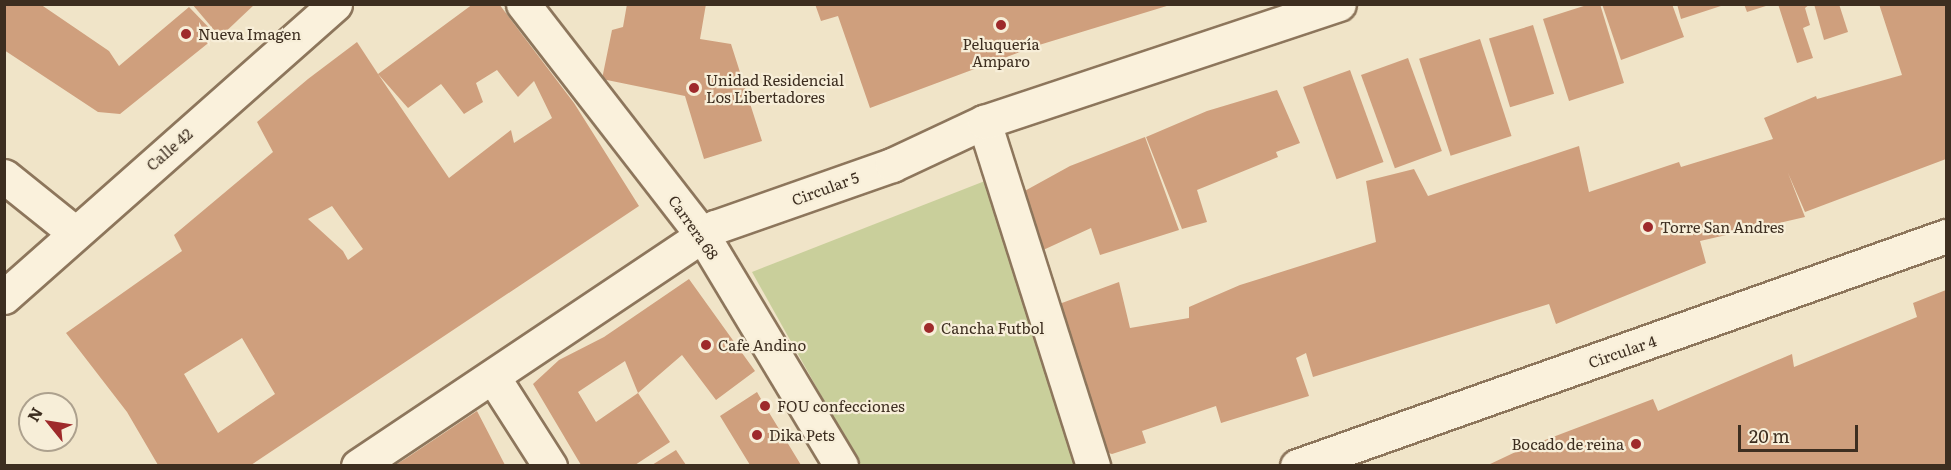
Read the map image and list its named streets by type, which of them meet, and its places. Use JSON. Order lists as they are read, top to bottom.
{
  "streets": {
    "street": [
      "Calle 42",
      "Circular 5",
      "Carrera 68",
      "Circular 4"
    ]
  },
  "crossings": [
    ["Circular 5", "Carrera 68"]
  ],
  "places": [
    "Peluquería Amparo",
    "Nueva Imagen",
    "Unidad Residencial Los Libertadores",
    "Torre San Andres",
    "Cancha Futbol",
    "Cafe Andino",
    "FOU confecciones",
    "Dika Pets",
    "Bocado de reina"
  ],
  "scale_bar": "20 m",
  "north": "top left"
}
